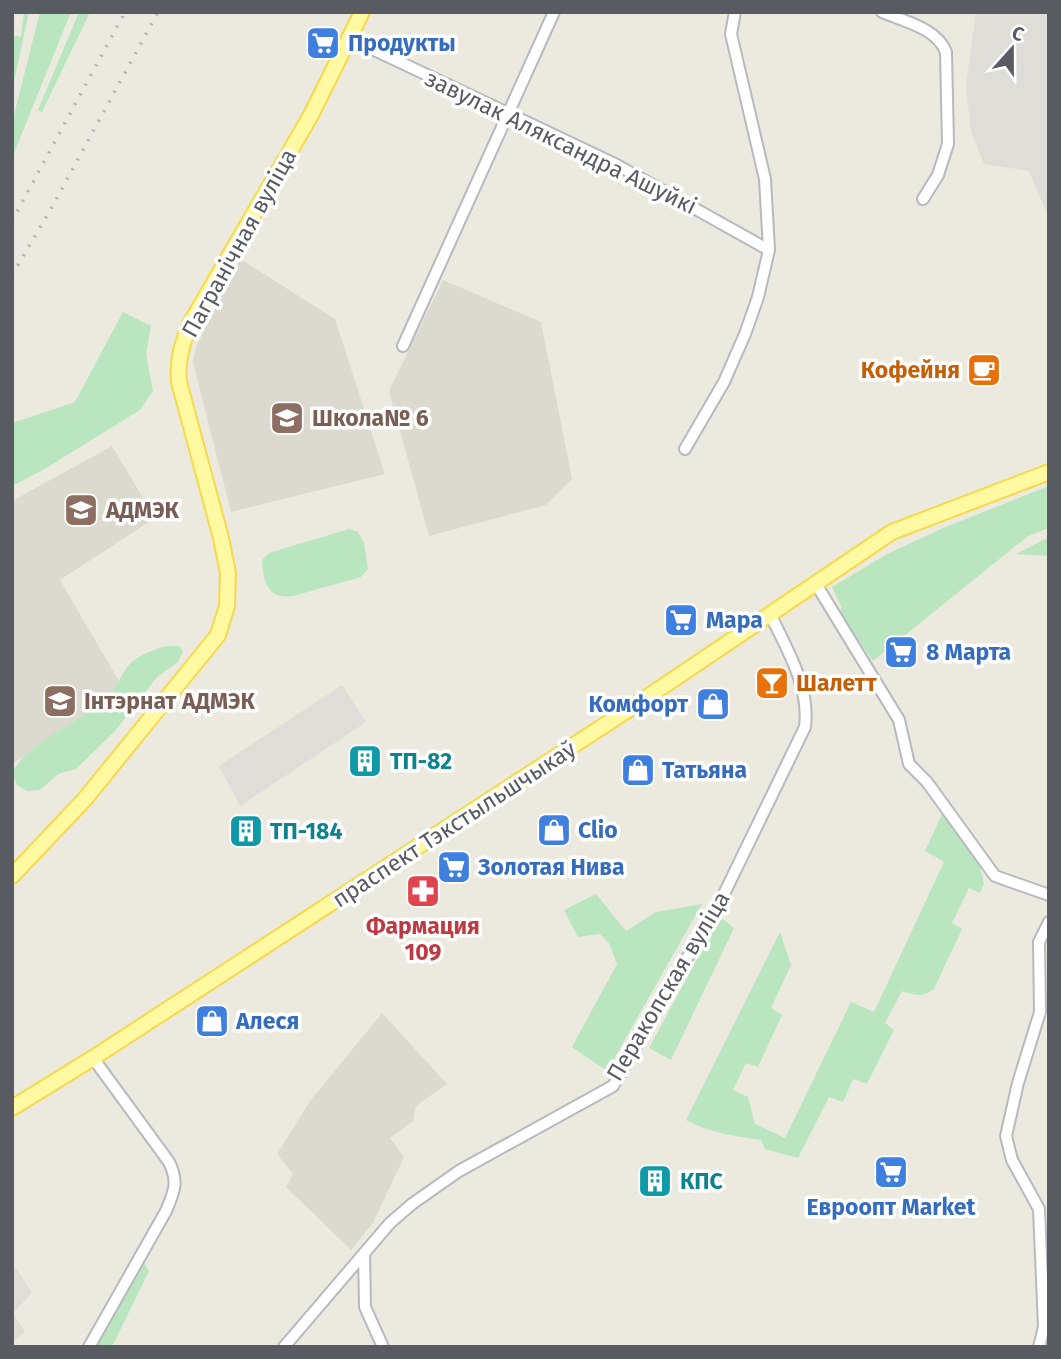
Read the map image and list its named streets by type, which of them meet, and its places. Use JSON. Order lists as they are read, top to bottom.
{
  "streets": {
    "main road": ["Пагранічная вуліца", "праспект Тэкстыльшчыкаў"],
    "street": ["завулак Аляксандра Ашуйкі", "Перакопская вуліца"]
  },
  "crossings": [
    ["завулак Аляксандра Ашуйкі", "Пагранічная вуліца"],
    ["праспект Тэкстыльшчыкаў", "Перакопская вуліца"]
  ],
  "places": {
    "supermarket": [
      "Продукты",
      "Мара",
      "8 Марта",
      "Золотая Нива",
      "Евроопт Market"
    ],
    "cafe": ["Кофейня"],
    "school or university": ["Школа№ 6", "АДМЭК", "Інтэрнат АДМЭК"],
    "bar": ["Шалетт"],
    "shop": [
      "Комфорт",
      "Татьяна",
      "Clio",
      "Алеся"
    ],
    "building": ["ТП-82", "ТП-184", "КПС"],
    "pharmacy": ["Фармация 109"]
  },
  "north": "top"
}
